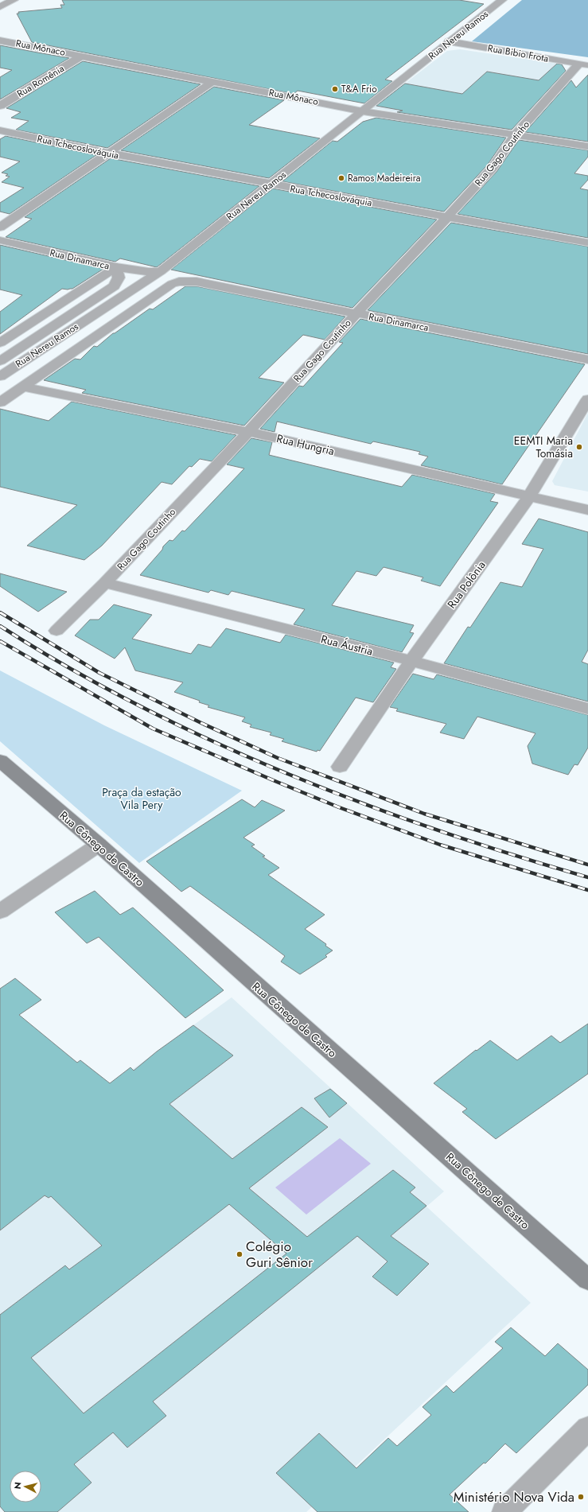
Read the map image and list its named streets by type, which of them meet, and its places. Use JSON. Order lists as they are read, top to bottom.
{
  "streets": {
    "main road": ["Rua Cônego de Castro"],
    "street": [
      "Rua Nereu Ramos",
      "Rua Mônaco",
      "Rua Bibio Frota",
      "Rua Romênia",
      "Rua Tchecoslováquia",
      "Rua Gago Coutinho",
      "Rua Dinamarca",
      "Rua Hungria",
      "Rua Polônia",
      "Rua Áustria"
    ]
  },
  "crossings": [
    ["Rua Nereu Ramos", "Rua Mônaco"],
    ["Rua Nereu Ramos", "Rua Bibio Frota"],
    ["Rua Nereu Ramos", "Rua Tchecoslováquia"],
    ["Rua Nereu Ramos", "Rua Dinamarca"],
    ["Rua Nereu Ramos", "Rua Hungria"],
    ["Rua Mônaco", "Rua Romênia"],
    ["Rua Mônaco", "Rua Gago Coutinho"],
    ["Rua Bibio Frota", "Rua Gago Coutinho"],
    ["Rua Tchecoslováquia", "Rua Gago Coutinho"],
    ["Rua Gago Coutinho", "Rua Dinamarca"],
    ["Rua Gago Coutinho", "Rua Hungria"],
    ["Rua Gago Coutinho", "Rua Áustria"],
    ["Rua Hungria", "Rua Polônia"],
    ["Rua Polônia", "Rua Áustria"]
  ],
  "parks": ["Praça da estação Vila Pery"],
  "places": [
    "T&A Frio",
    "Ramos Madeireira",
    "EEMTI Maria Tomásia",
    "Colégio Guri Sênior",
    "Ministério Nova Vida"
  ],
  "north": "left"
}
